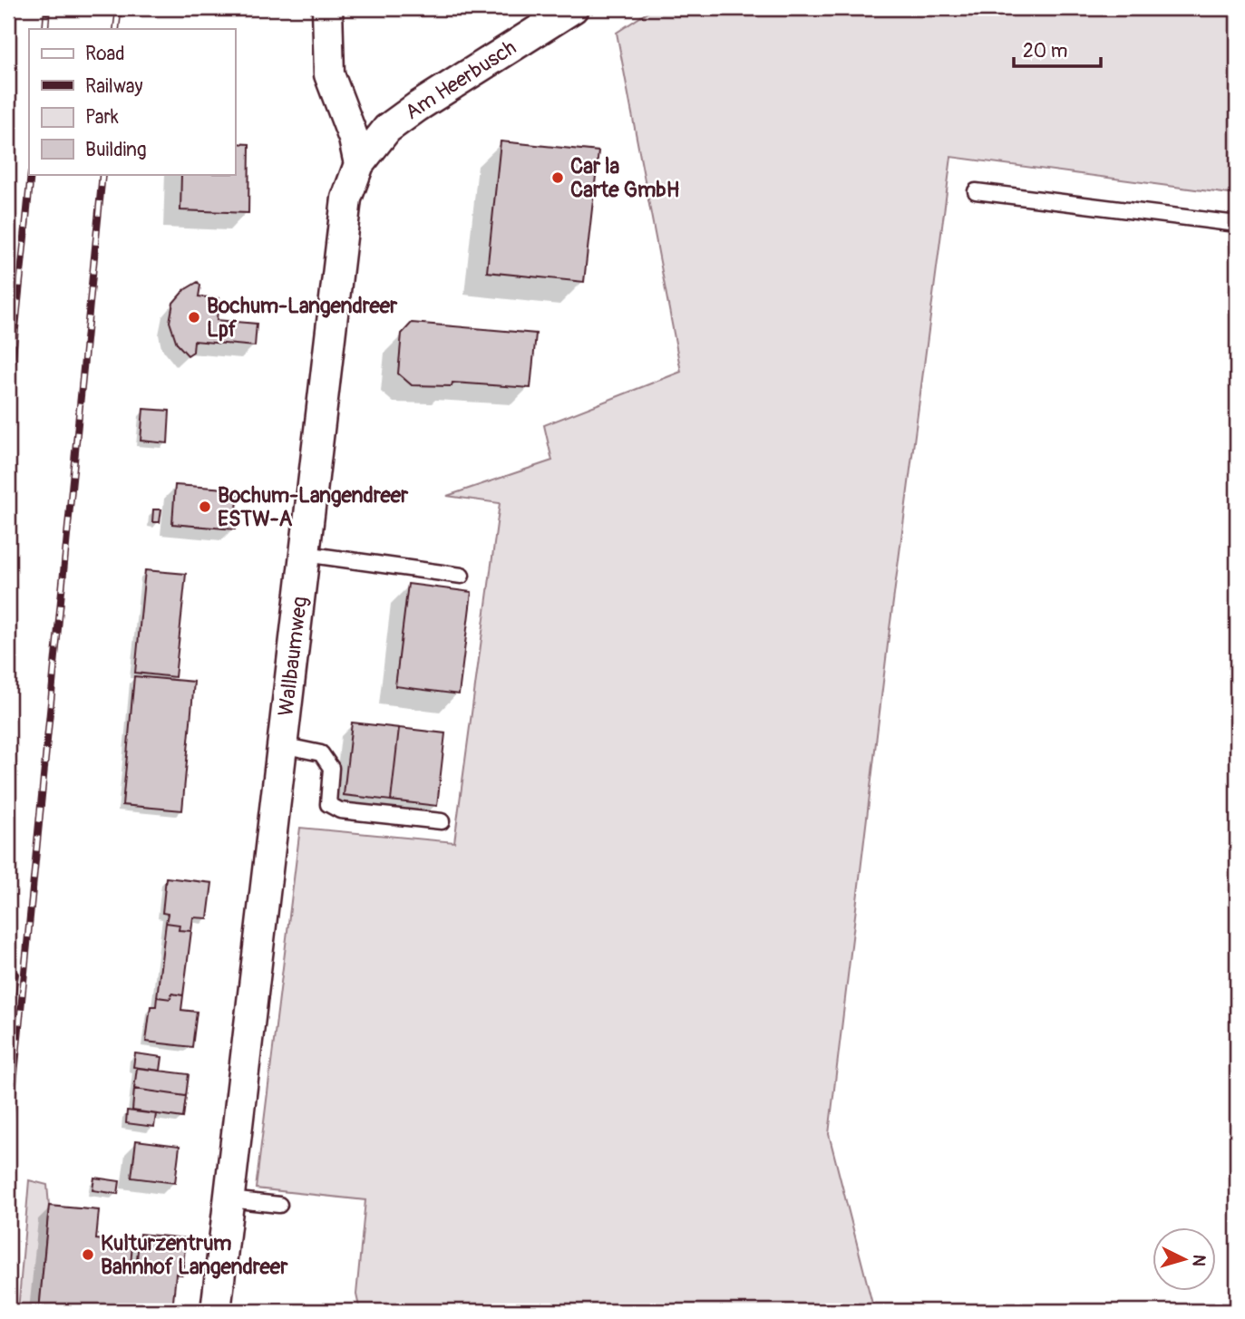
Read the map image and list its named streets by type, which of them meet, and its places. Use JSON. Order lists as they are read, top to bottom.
{
  "streets": {
    "street": ["Am Heerbusch", "Wallbaumweg"]
  },
  "crossings": [
    ["Am Heerbusch", "Wallbaumweg"]
  ],
  "places": [
    "Car la Carte GmbH",
    "Bochum-Langendreer Lpf",
    "Bochum-Langendreer ESTW-A",
    "Kulturzentrum Bahnhof Langendreer"
  ],
  "legend": [
    "Road",
    "Railway",
    "Park",
    "Building"
  ],
  "scale_bar": "20 m",
  "north": "right"
}
